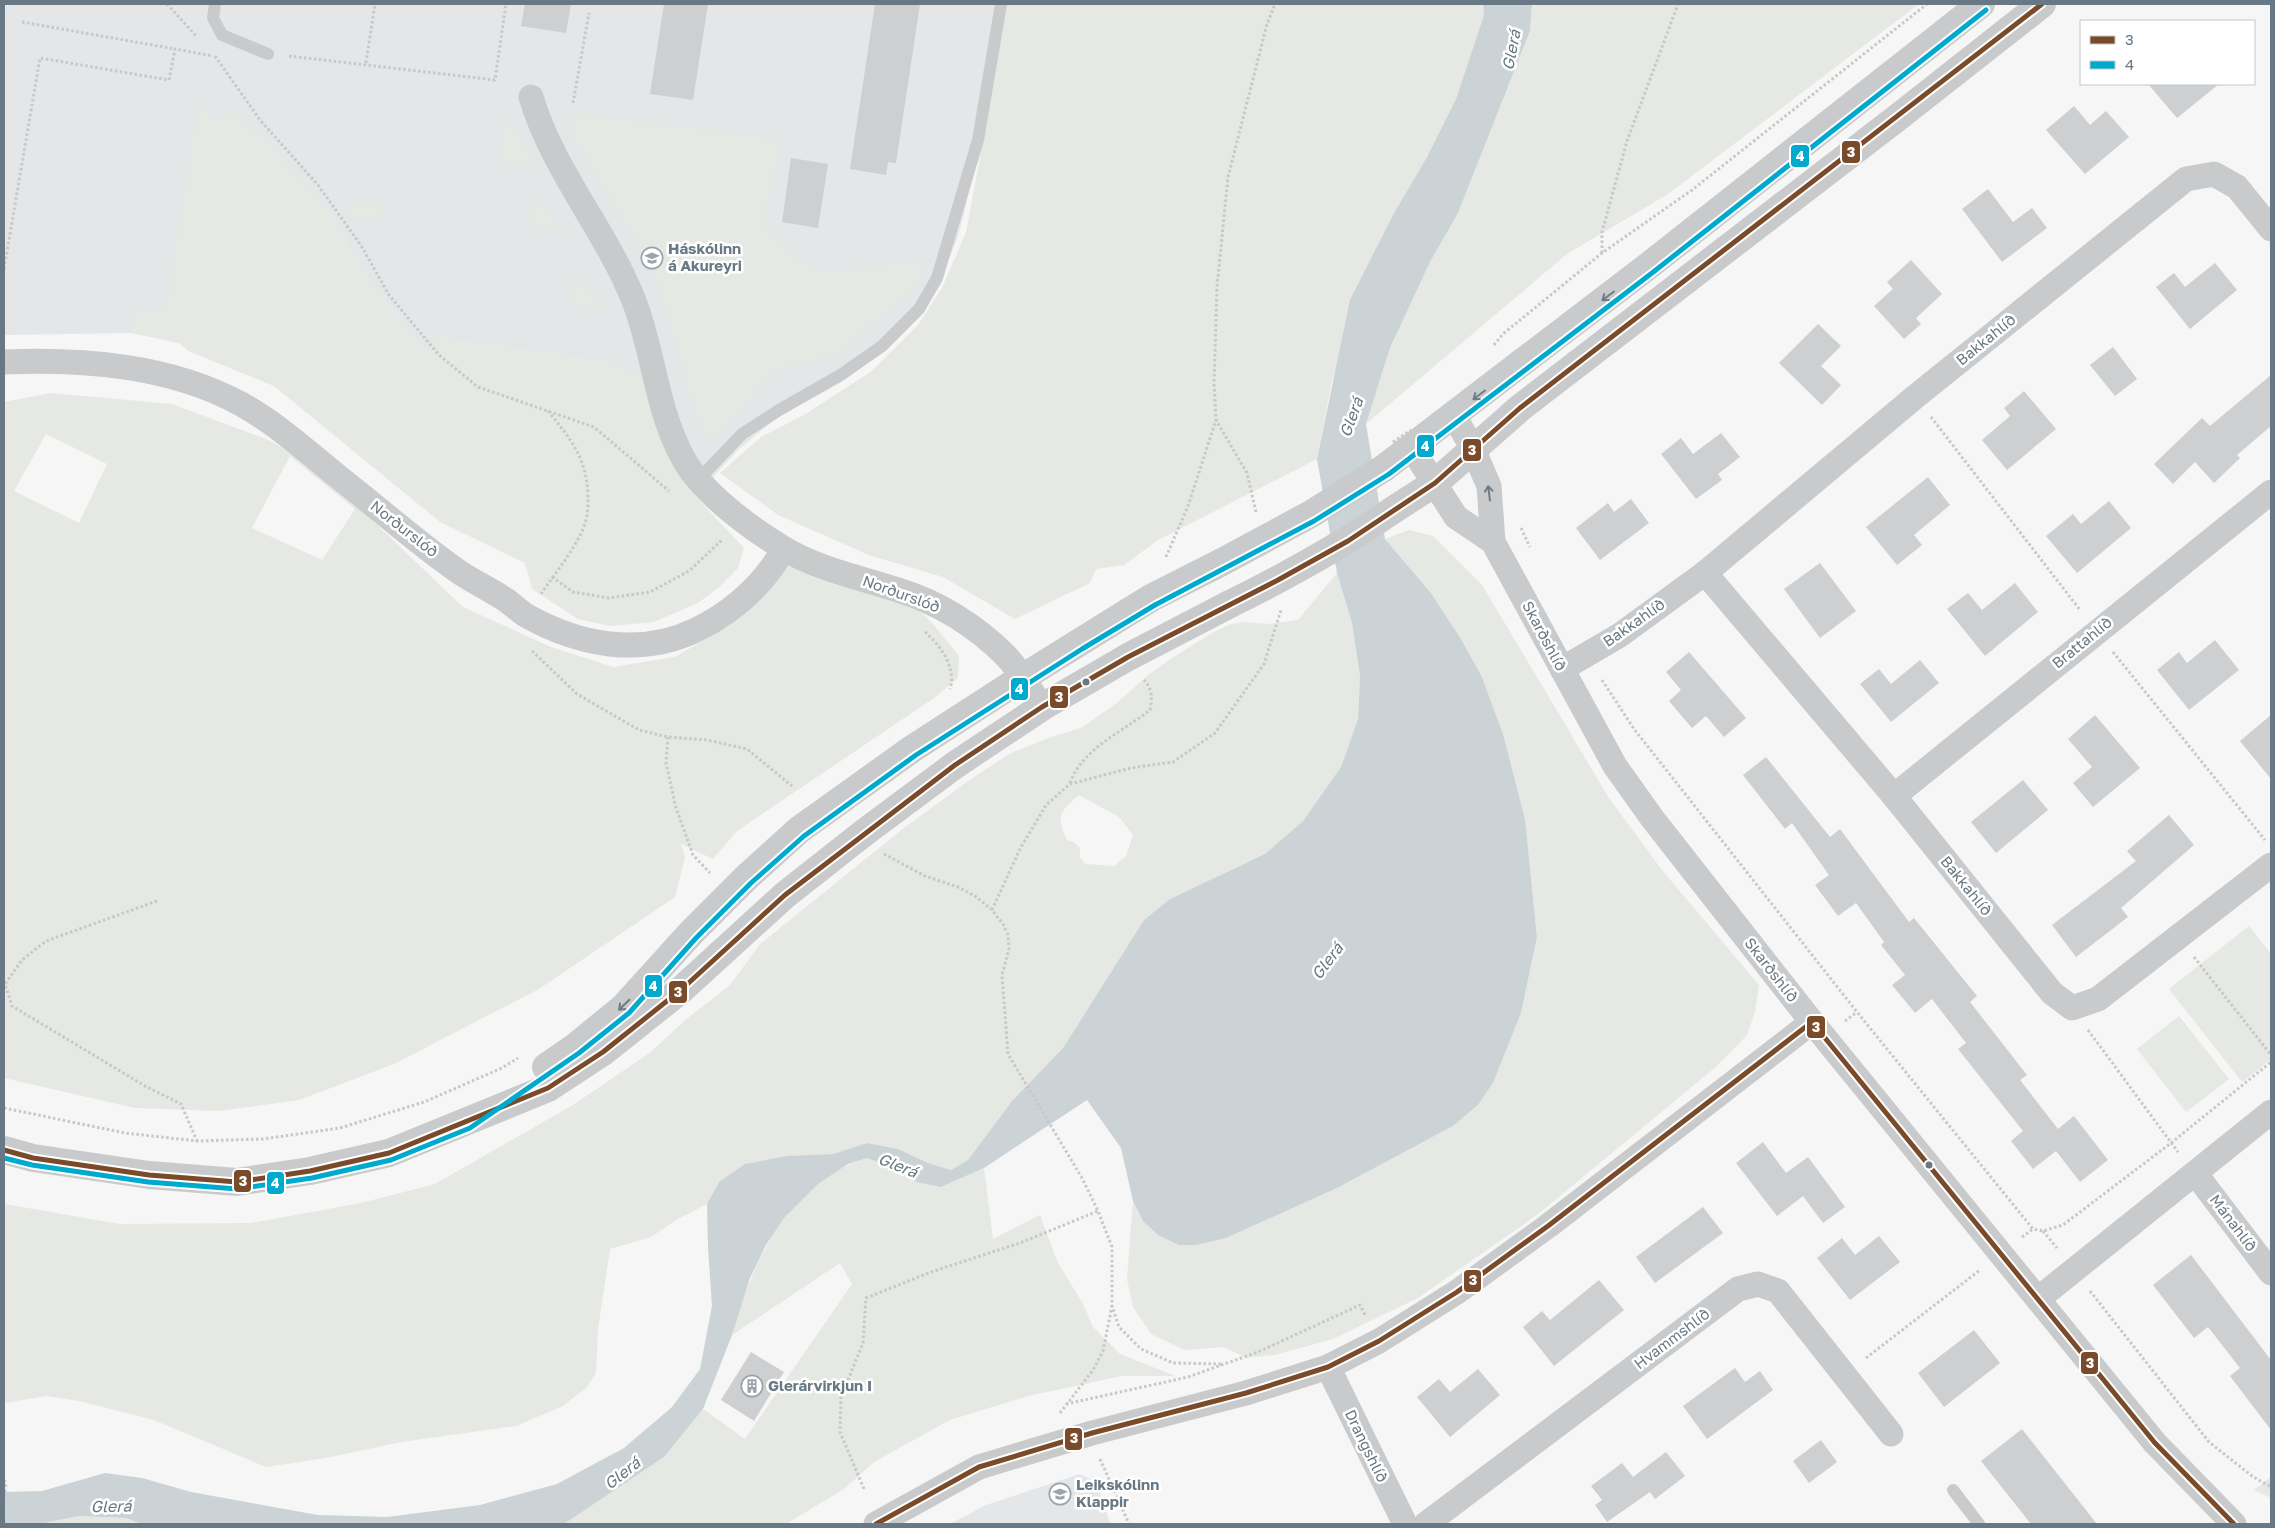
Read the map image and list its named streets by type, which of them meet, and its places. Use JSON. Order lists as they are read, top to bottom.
{
  "streets": {
    "street": [
      "Bakkahlíð",
      "Norðurslóð",
      "Skarðshlíð",
      "Brattahlíð",
      "Mánahlíð",
      "Hvammshlíð",
      "Drangshlíð"
    ]
  },
  "crossings": [
    ["Bakkahlíð", "Skarðshlíð"],
    ["Bakkahlíð", "Brattahlíð"]
  ],
  "water": ["Glerá"],
  "places": {
    "school or university": ["Háskólinn á Akureyri", "Leikskólinn Klappir"],
    "building": ["Glerárvirkjun I"]
  },
  "lines": ["transit line 3", "transit line 4"],
  "legend": ["3", "4"]
}
